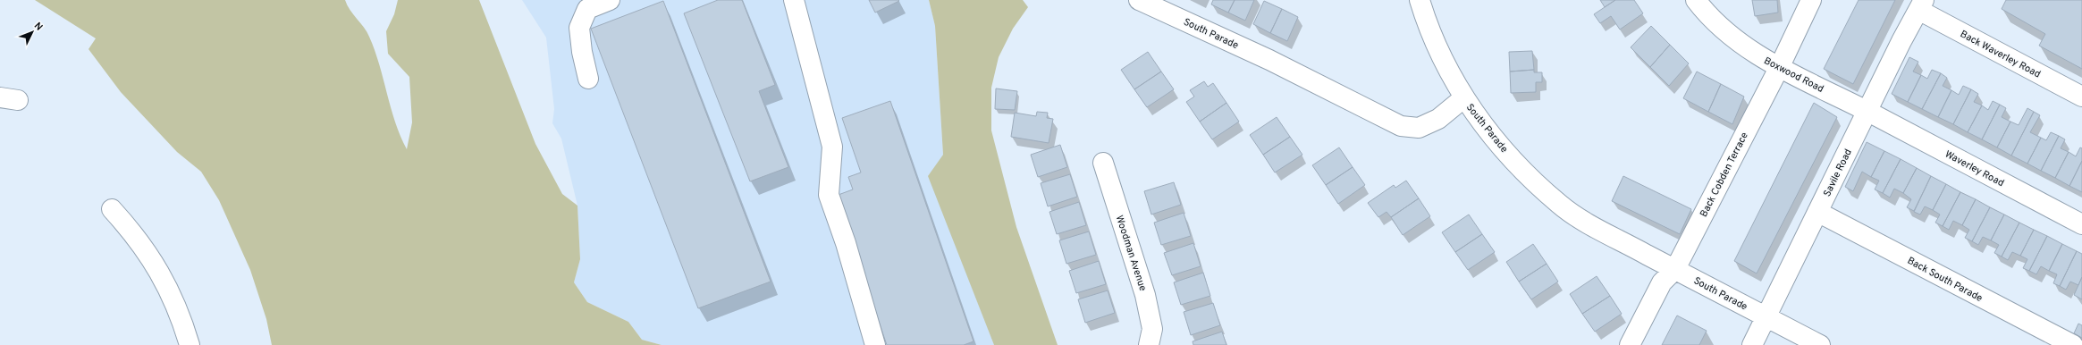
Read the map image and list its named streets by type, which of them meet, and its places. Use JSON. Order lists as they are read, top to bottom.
{
  "streets": {
    "street": [
      "South Parade",
      "Back Waverley Road",
      "Boxwood Road",
      "Waverley Road",
      "Savile Road",
      "Back Cobden Terrace",
      "Woodman Avenue",
      "Back South Parade"
    ]
  },
  "crossings": [
    ["South Parade", "Savile Road"],
    ["South Parade", "Back Cobden Terrace"],
    ["Back Waverley Road", "Savile Road"],
    ["Boxwood Road", "Waverley Road"],
    ["Boxwood Road", "Savile Road"],
    ["Boxwood Road", "Back Cobden Terrace"],
    ["Waverley Road", "Savile Road"],
    ["Savile Road", "Back South Parade"]
  ],
  "north": "top right"
}
